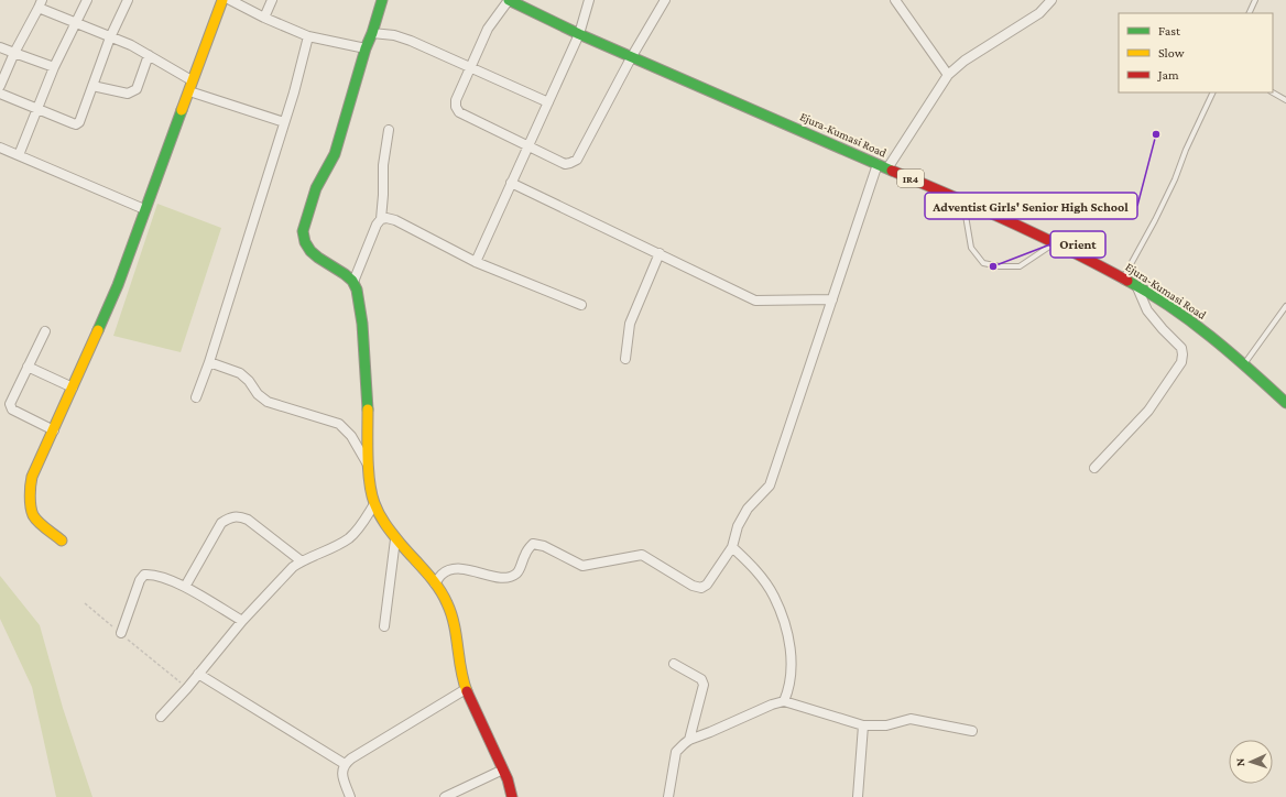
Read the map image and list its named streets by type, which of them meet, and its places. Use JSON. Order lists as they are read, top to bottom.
{
  "streets": {
    "street": ["Ejura-Kumasi Road", "IR4"]
  },
  "places": ["Adventist Girls' Senior High School", "Orient"],
  "legend": ["Fast", "Slow", "Jam"],
  "north": "left"
}
